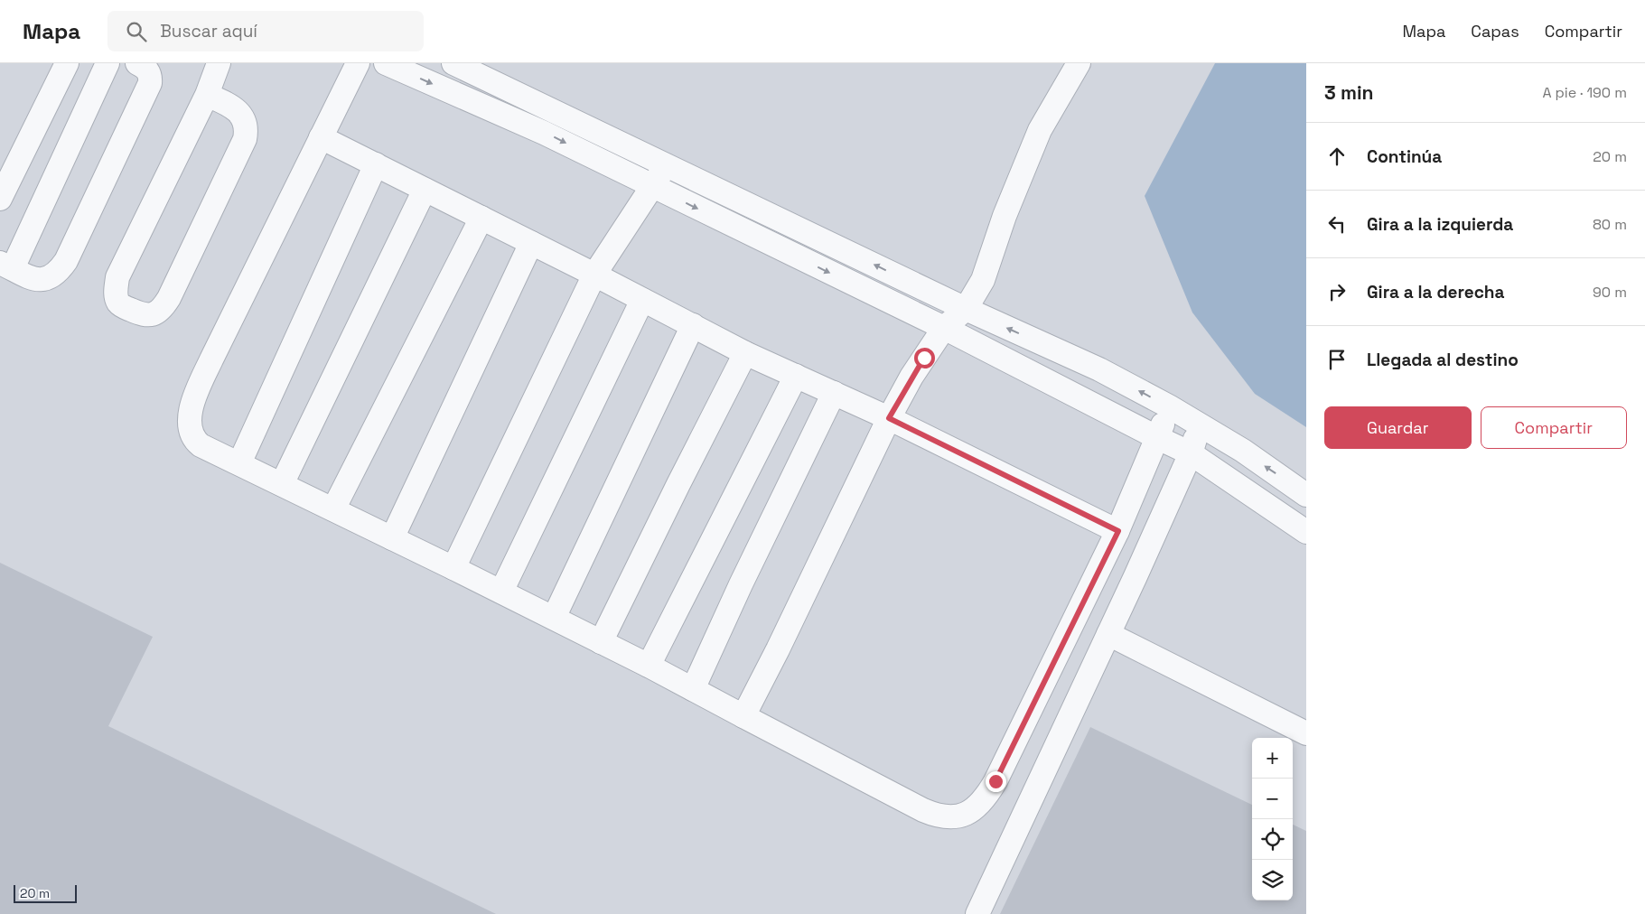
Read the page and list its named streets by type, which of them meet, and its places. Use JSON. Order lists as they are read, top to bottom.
{
  "scale_bar": "20 m",
  "page": {
    "header": "Mapa",
    "search": "Buscar aquí",
    "nav": ["Mapa", "Capas", "Compartir"],
    "heading": ["3 min", "A pie · 190 m"],
    "list": [
      ["Continúa", "20 m"],
      ["Gira a la izquierda", "80 m"],
      ["Gira a la derecha", "90 m"],
      "Llegada al destino"
    ],
    "buttons": ["Guardar", "Compartir"],
    "map_buttons": ["+", "−"],
    "scale": "20 m"
  }
}
